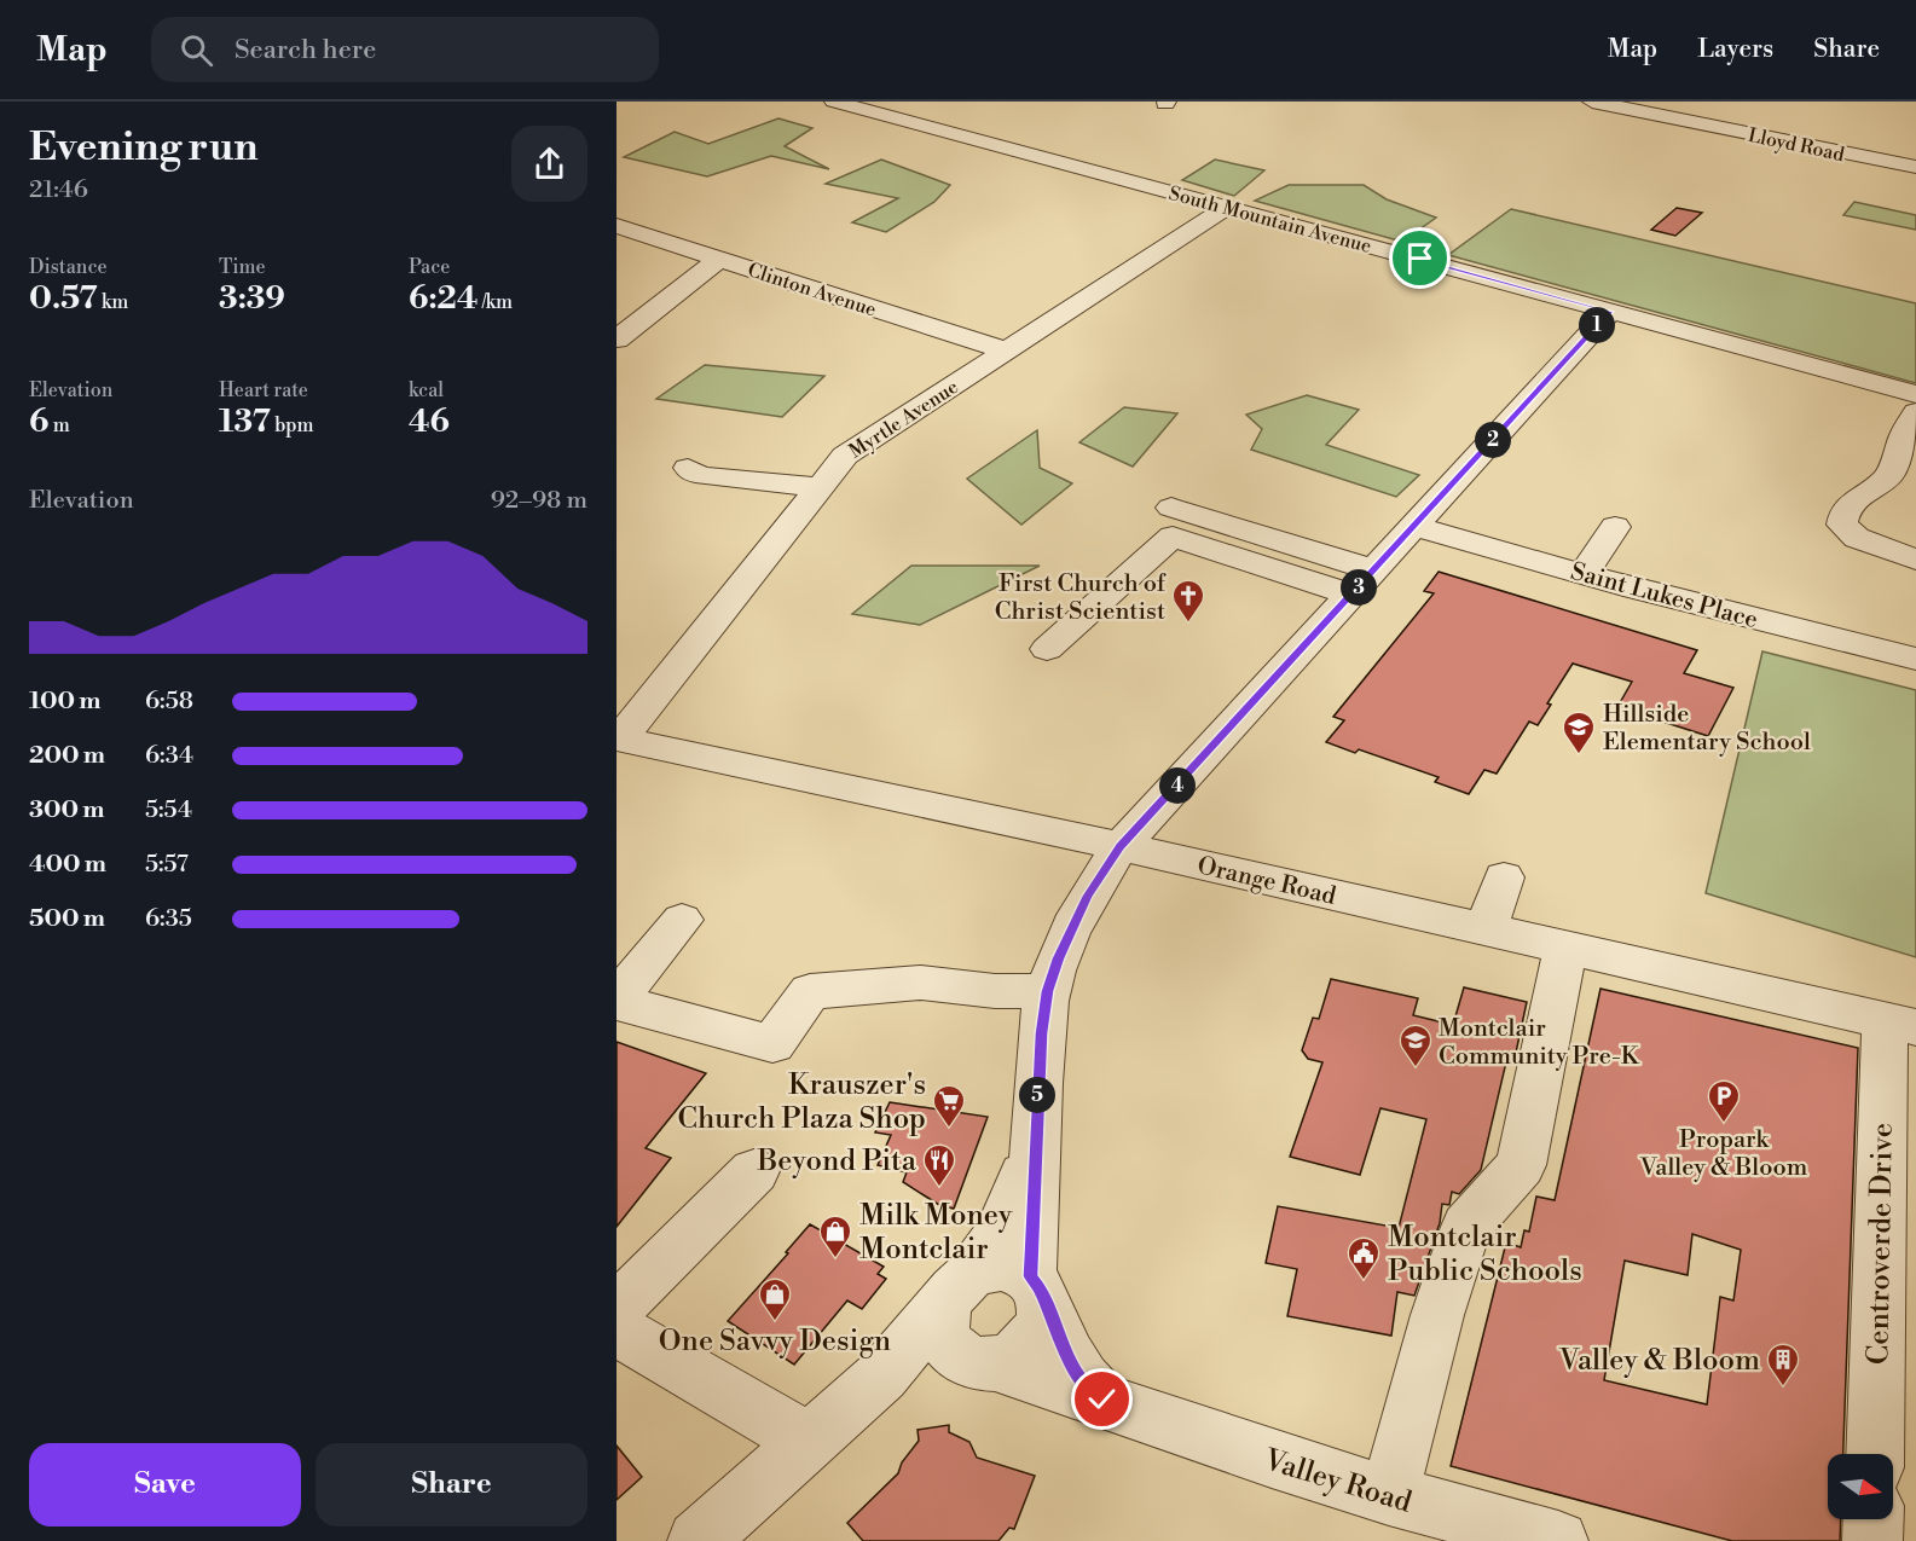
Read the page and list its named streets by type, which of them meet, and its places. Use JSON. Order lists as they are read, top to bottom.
{
  "streets": {
    "street": [
      "Lloyd Road",
      "South Mountain Avenue",
      "Clinton Avenue",
      "Myrtle Avenue",
      "Saint Lukes Place",
      "Orange Road",
      "Centroverde Drive",
      "Valley Road"
    ]
  },
  "crossings": [
    ["South Mountain Avenue", "Myrtle Avenue"],
    ["Clinton Avenue", "Myrtle Avenue"],
    ["Myrtle Avenue", "Orange Road"],
    ["Orange Road", "Centroverde Drive"]
  ],
  "places": {
    "church": ["First Church of Christ Scientist"],
    "school or university": ["Hillside Elementary School", "Montclair Community Pre-K"],
    "parking": ["Propark Valley & Bloom"],
    "supermarket": ["Krauszer's Church Plaza Shop"],
    "restaurant": ["Beyond Pita"],
    "shop": ["Milk Money Montclair", "One Savvy Design"],
    "public building": ["Montclair Public Schools"],
    "building": ["Valley & Bloom"]
  },
  "north": "right",
  "page": {
    "header": "Map",
    "search": "Search here",
    "nav": ["Map", "Layers", "Share"],
    "heading": ["Evening run", "21:46"],
    "stats": [
      ["Distance", "0.57 km"],
      ["Time", "3:39"],
      ["Pace", "6:24 /km"],
      ["Elevation", "6 m"],
      ["Heart rate", "137 bpm"],
      ["kcal", "46"]
    ],
    "pins": [
      "1",
      "2",
      "3",
      "4",
      "5"
    ],
    "chart": ["Elevation", "92–98 m"],
    "list": [
      {
        "name": "100 m",
        "note": "6:58"
      },
      {
        "name": "200 m",
        "note": "6:34"
      },
      {
        "name": "300 m",
        "note": "5:54"
      },
      {
        "name": "400 m",
        "note": "5:57"
      },
      {
        "name": "500 m",
        "note": "6:35"
      }
    ],
    "buttons": ["Save", "Share"]
  }
}
